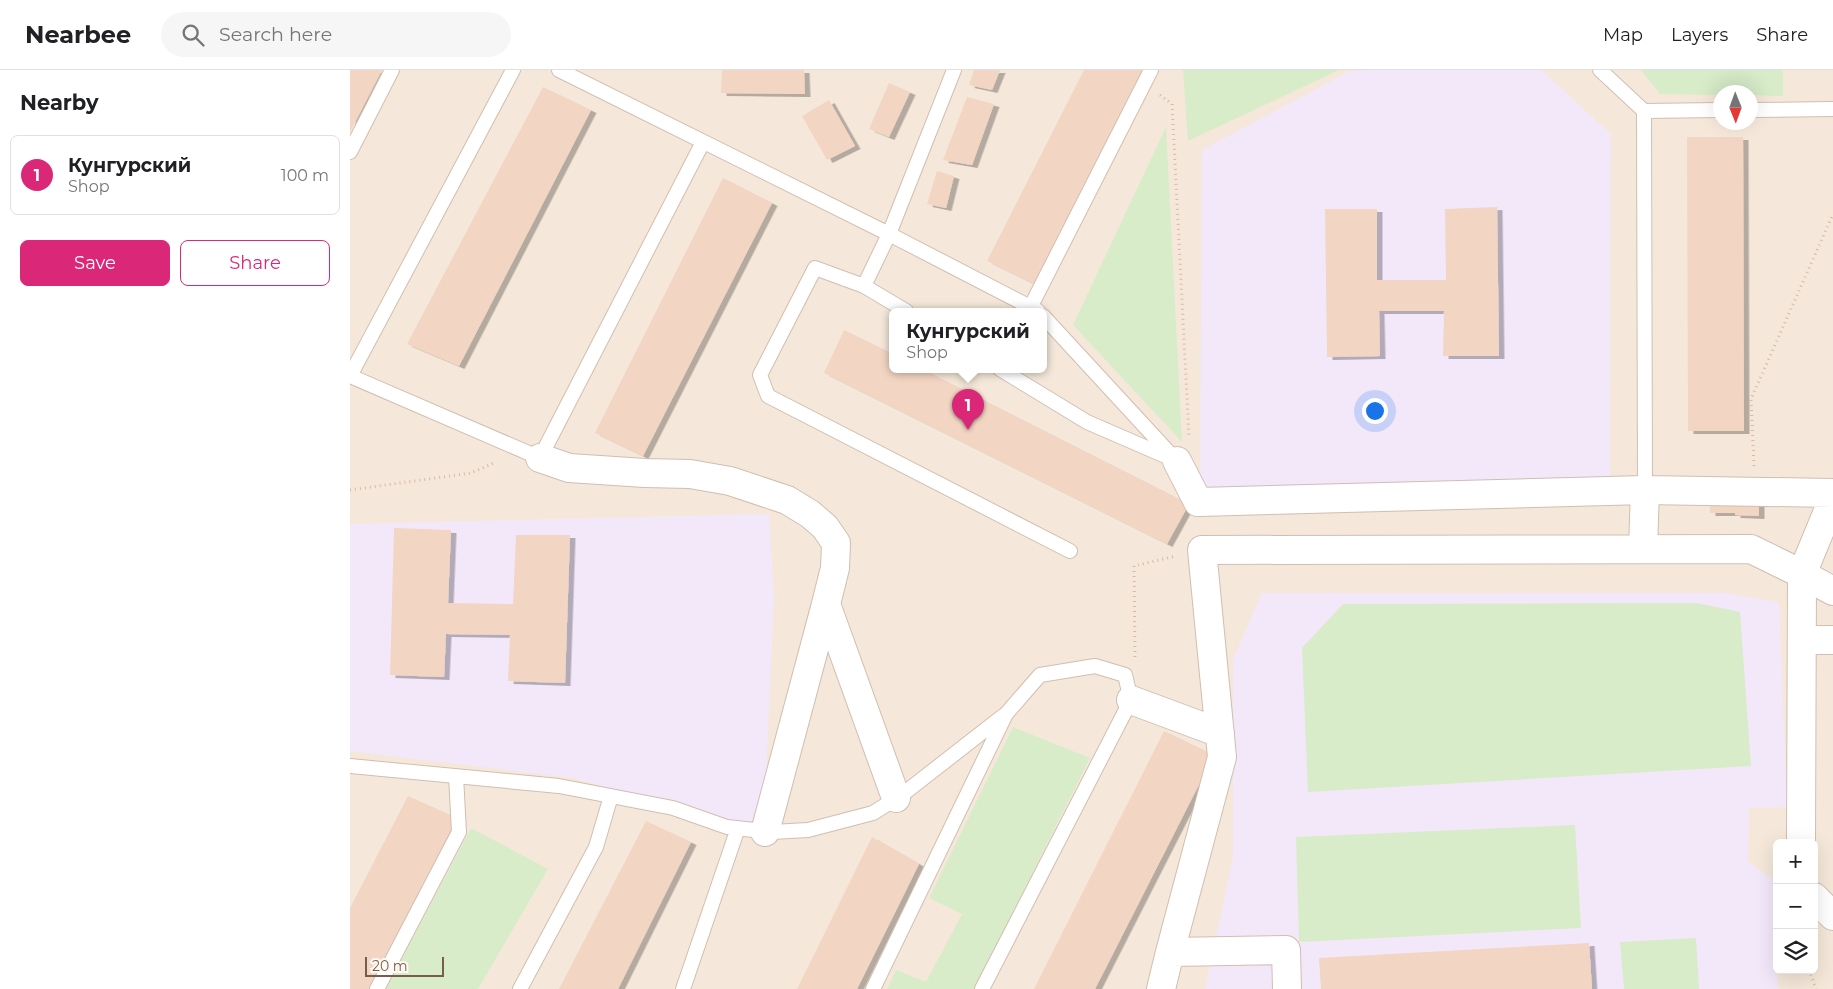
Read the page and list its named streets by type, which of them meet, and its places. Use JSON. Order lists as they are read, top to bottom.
{
  "scale_bar": "20 m",
  "north": "bottom",
  "page": {
    "header": "Nearbee",
    "search": "Search here",
    "nav": ["Map", "Layers", "Share"],
    "heading": "Nearby",
    "list": [
      {
        "mark": "1",
        "name": "Кунгурский",
        "note": "Shop",
        "value": "100 m"
      }
    ],
    "buttons": ["Save", "Share"],
    "popup": ["Кунгурский", "Shop"],
    "pins": "1",
    "map_buttons": ["+", "−"],
    "scale": "20 m"
  }
}
